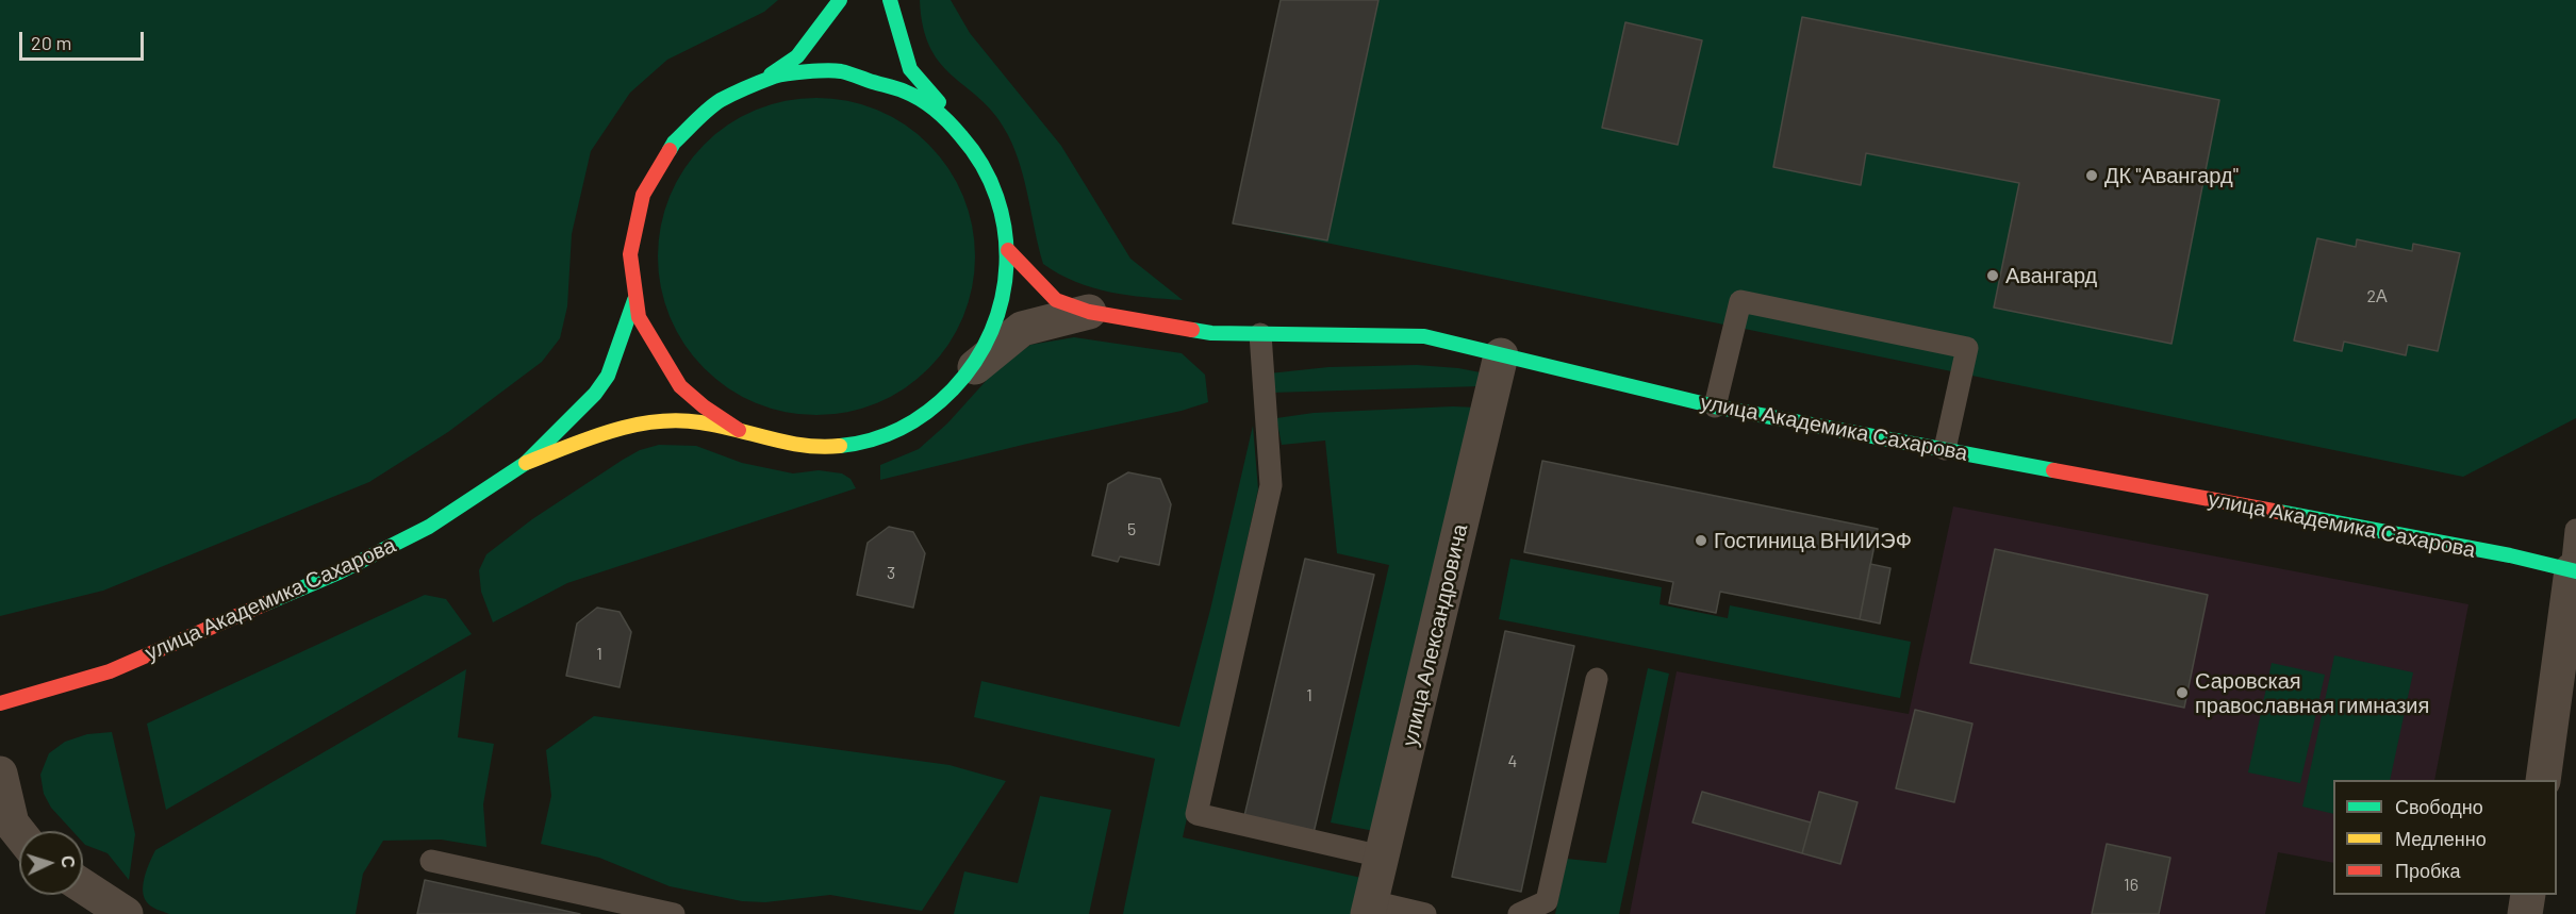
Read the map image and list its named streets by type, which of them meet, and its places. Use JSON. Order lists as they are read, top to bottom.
{
  "streets": {
    "street": ["улица Академика Сахарова", "улица Александровича"]
  },
  "crossings": [
    ["улица Академика Сахарова", "улица Александровича"]
  ],
  "places": [
    "ДК \"Авангард\"",
    "Авангард",
    "Гостиница ВНИИЭФ",
    "Саровская православная гимназия"
  ],
  "house_numbers": [
    "2А",
    "5",
    "3",
    "1",
    "1",
    "4",
    "16"
  ],
  "legend": ["Свободно", "Медленно", "Пробка"],
  "scale_bar": "20 m",
  "north": "right"
}
